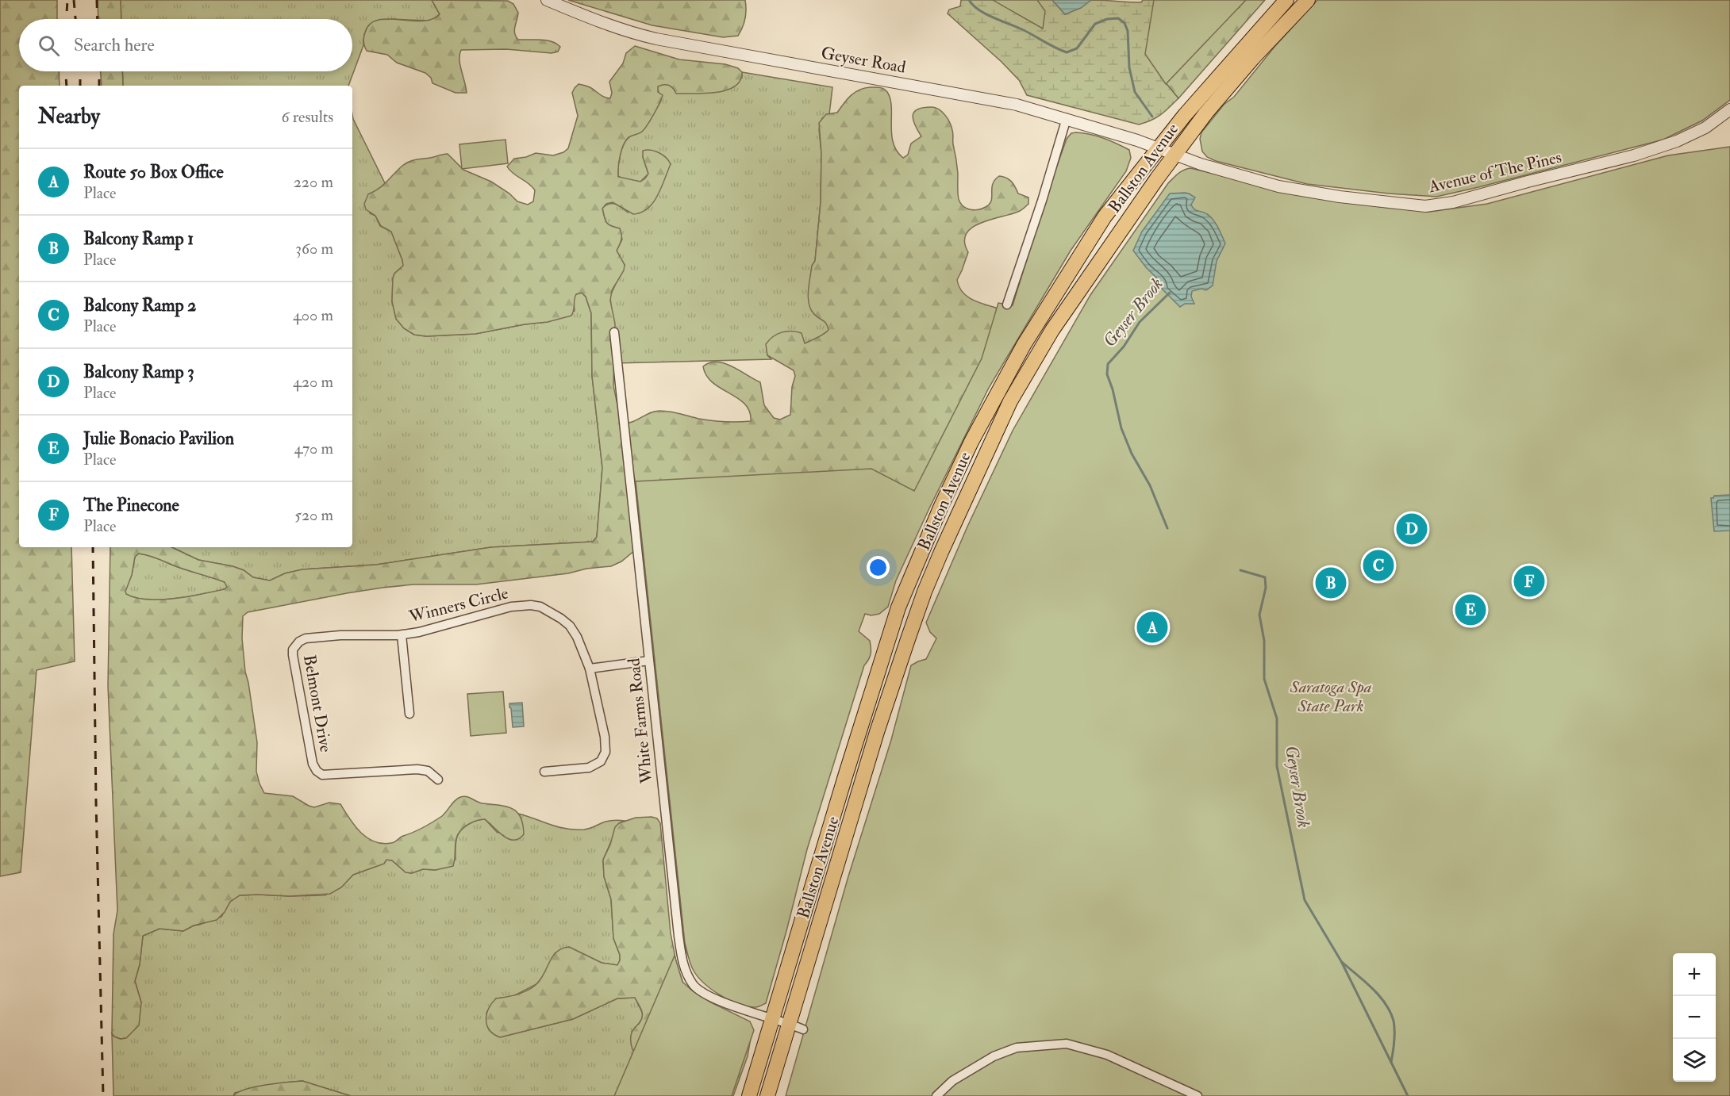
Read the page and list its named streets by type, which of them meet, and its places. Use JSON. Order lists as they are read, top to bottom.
{
  "streets": {
    "highway": ["Ballston Avenue"],
    "street": [
      "Geyser Road",
      "Avenue of The Pines",
      "Winners Circle",
      "Belmont Drive",
      "White Farms Road"
    ]
  },
  "crossings": [
    ["Geyser Road", "Ballston Avenue"],
    ["Geyser Road", "Avenue of The Pines"],
    ["Ballston Avenue", "Avenue of The Pines"],
    ["Ballston Avenue", "White Farms Road"],
    ["Winners Circle", "Belmont Drive"]
  ],
  "water": ["Geyser Brook"],
  "parks": ["Saratoga Spa State Park"],
  "page": {
    "search": "Search here",
    "heading": ["Nearby", "6 results"],
    "list": [
      {
        "mark": "A",
        "name": "Route 50 Box Office",
        "note": "Place",
        "value": "220 m"
      },
      {
        "mark": "B",
        "name": "Balcony Ramp 1",
        "note": "Place",
        "value": "360 m"
      },
      {
        "mark": "C",
        "name": "Balcony Ramp 2",
        "note": "Place",
        "value": "400 m"
      },
      {
        "mark": "D",
        "name": "Balcony Ramp 3",
        "note": "Place",
        "value": "420 m"
      },
      {
        "mark": "E",
        "name": "Julie Bonacio Pavilion",
        "note": "Place",
        "value": "470 m"
      },
      {
        "mark": "F",
        "name": "The Pinecone",
        "note": "Place",
        "value": "520 m"
      }
    ],
    "pins": [
      "D",
      "C",
      "F",
      "B",
      "E",
      "A"
    ],
    "map_buttons": ["+", "−"]
  }
}
